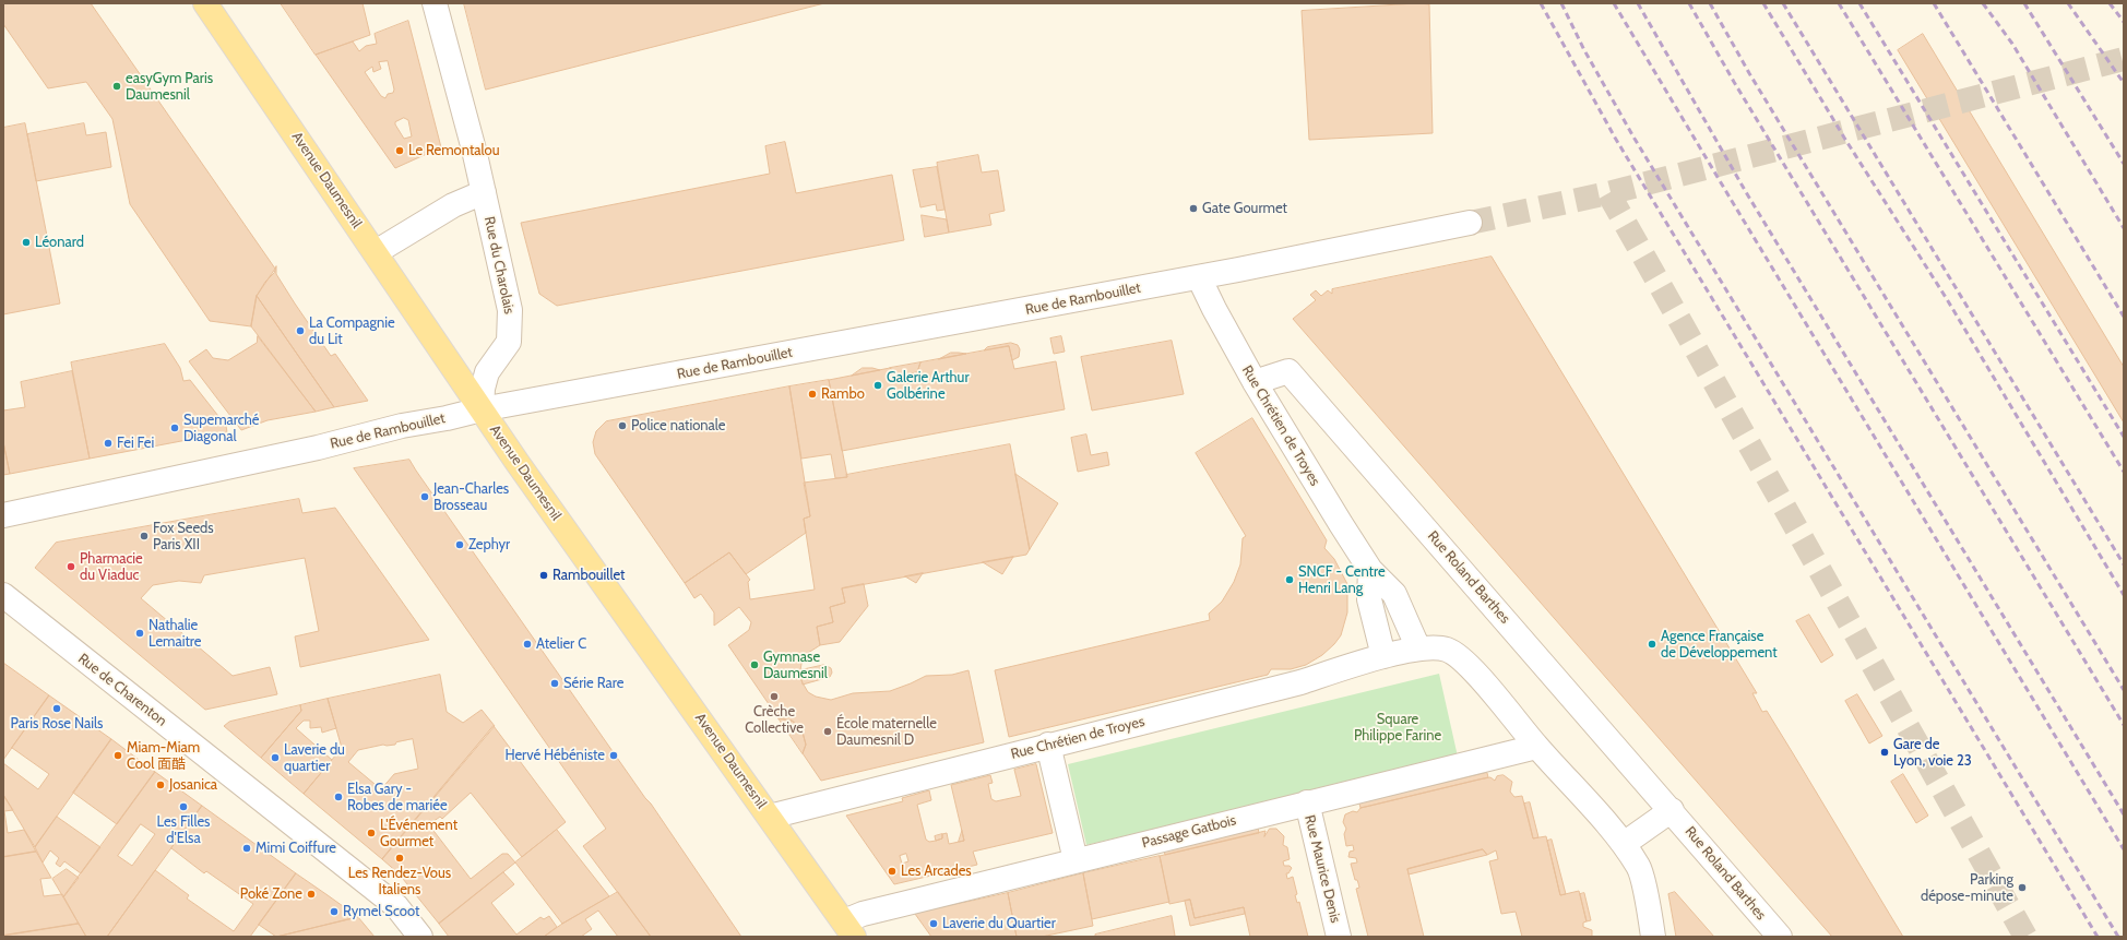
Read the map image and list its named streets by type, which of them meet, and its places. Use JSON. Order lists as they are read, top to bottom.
{
  "streets": {
    "main road": ["Avenue Daumesnil"],
    "street": [
      "Rue du Charolais",
      "Rue de Rambouillet",
      "Rue Chrétien de Troyes",
      "Rue Roland Barthes",
      "Rue de Charenton",
      "Passage Gatbois",
      "Rue Maurice Denis"
    ]
  },
  "crossings": [
    ["Avenue Daumesnil", "Rue du Charolais"],
    ["Avenue Daumesnil", "Rue de Rambouillet"],
    ["Avenue Daumesnil", "Rue Chrétien de Troyes"],
    ["Avenue Daumesnil", "Passage Gatbois"],
    ["Rue du Charolais", "Rue de Rambouillet"],
    ["Rue de Rambouillet", "Rue Chrétien de Troyes"],
    ["Rue Chrétien de Troyes", "Rue Roland Barthes"],
    ["Passage Gatbois", "Rue Maurice Denis"]
  ],
  "parks": ["Square Philippe Farine"],
  "places": [
    "easyGym Paris Daumesnil",
    "Le Remontalou",
    "Gate Gourmet",
    "Léonard",
    "La Compagnie du Lit",
    "Galerie Arthur Golbérine",
    "Rambo",
    "Police nationale",
    "Supemarché Diagonal",
    "Fei Fei",
    "Jean-Charles Brosseau",
    "Fox Seeds Paris XII",
    "Zephyr",
    "Pharmacie du Viaduc",
    "Rambouillet",
    "SNCF - Centre Henri Lang",
    "Nathalie Lemaitre",
    "Atelier C",
    "Agence Française de Développement",
    "Gymnase Daumesnil",
    "Série Rare",
    "Crèche Collective",
    "Paris Rose Nails",
    "École maternelle Daumesnil D",
    "Gare de Lyon, voie 23",
    "Miam-Miam Cool 面酷",
    "Hervé Hébéniste",
    "Laverie du quartier",
    "Josanica",
    "Elsa Gary - Robes de mariée",
    "Les Filles d'Elsa",
    "L'Événement Gourmet",
    "Mimi Coiffure",
    "Les Rendez-Vous Italiens",
    "Les Arcades",
    "Parking dépose-minute",
    "Poké Zone",
    "Rymel Scoot",
    "Laverie du Quartier"
  ]
}
